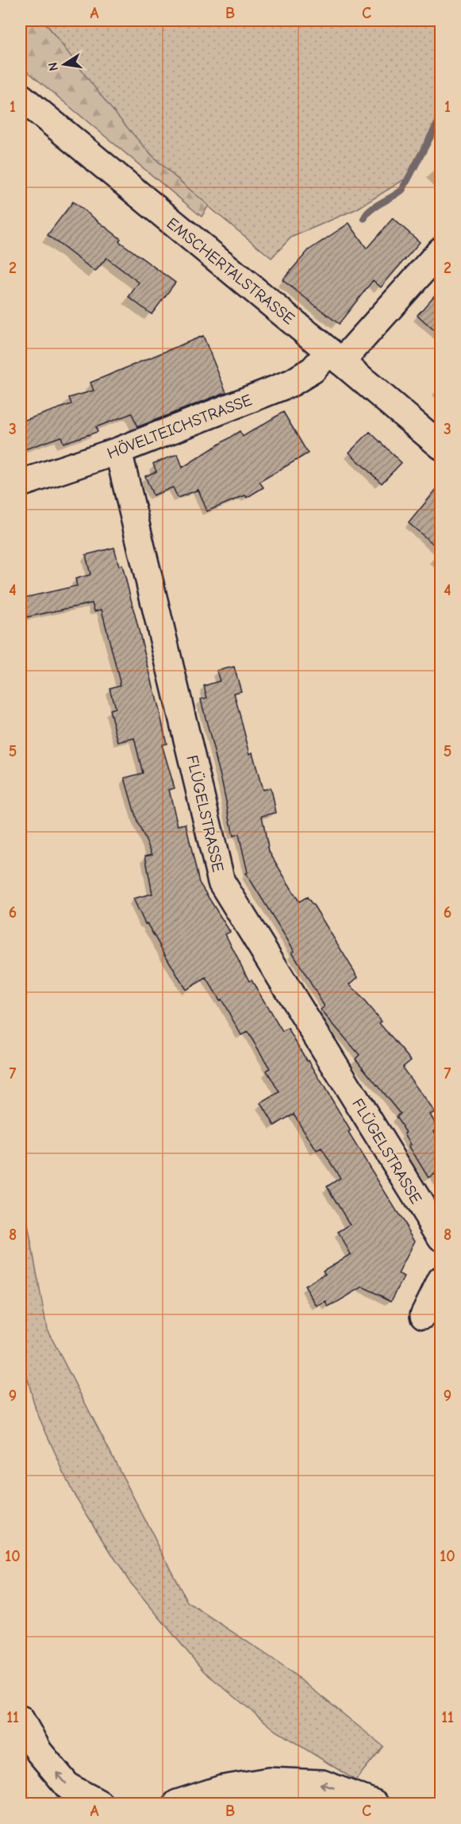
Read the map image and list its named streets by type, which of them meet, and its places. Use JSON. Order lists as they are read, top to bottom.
{
  "streets": {
    "main road": ["EMSCHERTALSTRASSE", "HÖVELTEICHSTRASSE", "FLÜGELSTRASSE"]
  },
  "crossings": [
    ["EMSCHERTALSTRASSE", "HÖVELTEICHSTRASSE"],
    ["HÖVELTEICHSTRASSE", "FLÜGELSTRASSE"]
  ],
  "north": "left",
  "grid": {
    "columns": ["A", "B", "C"],
    "rows": [
      "1",
      "2",
      "3",
      "4",
      "5",
      "6",
      "7",
      "8",
      "9",
      "10",
      "11"
    ]
  }
}
